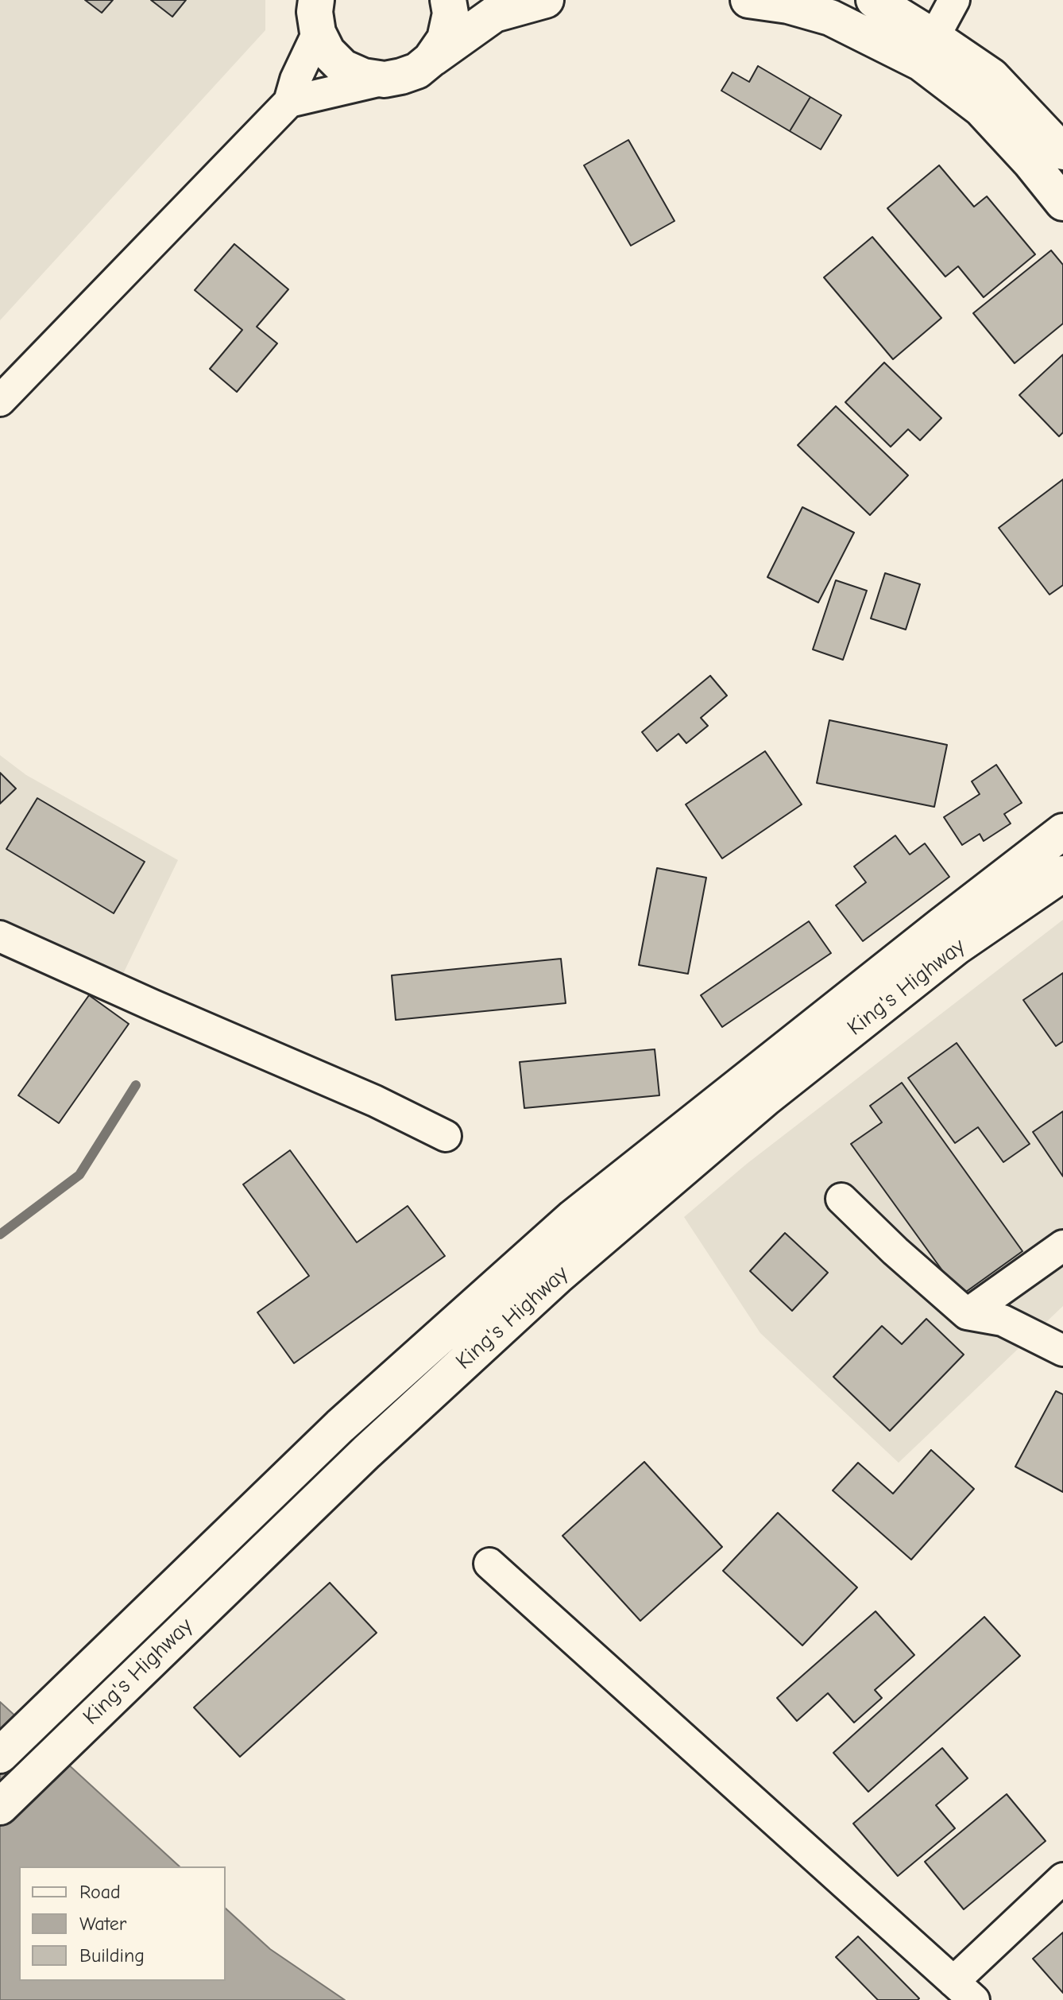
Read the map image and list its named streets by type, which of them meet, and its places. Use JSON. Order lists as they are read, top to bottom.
{
  "streets": {
    "highway": ["King's Highway"]
  },
  "legend": ["Road", "Water", "Building"]
}
